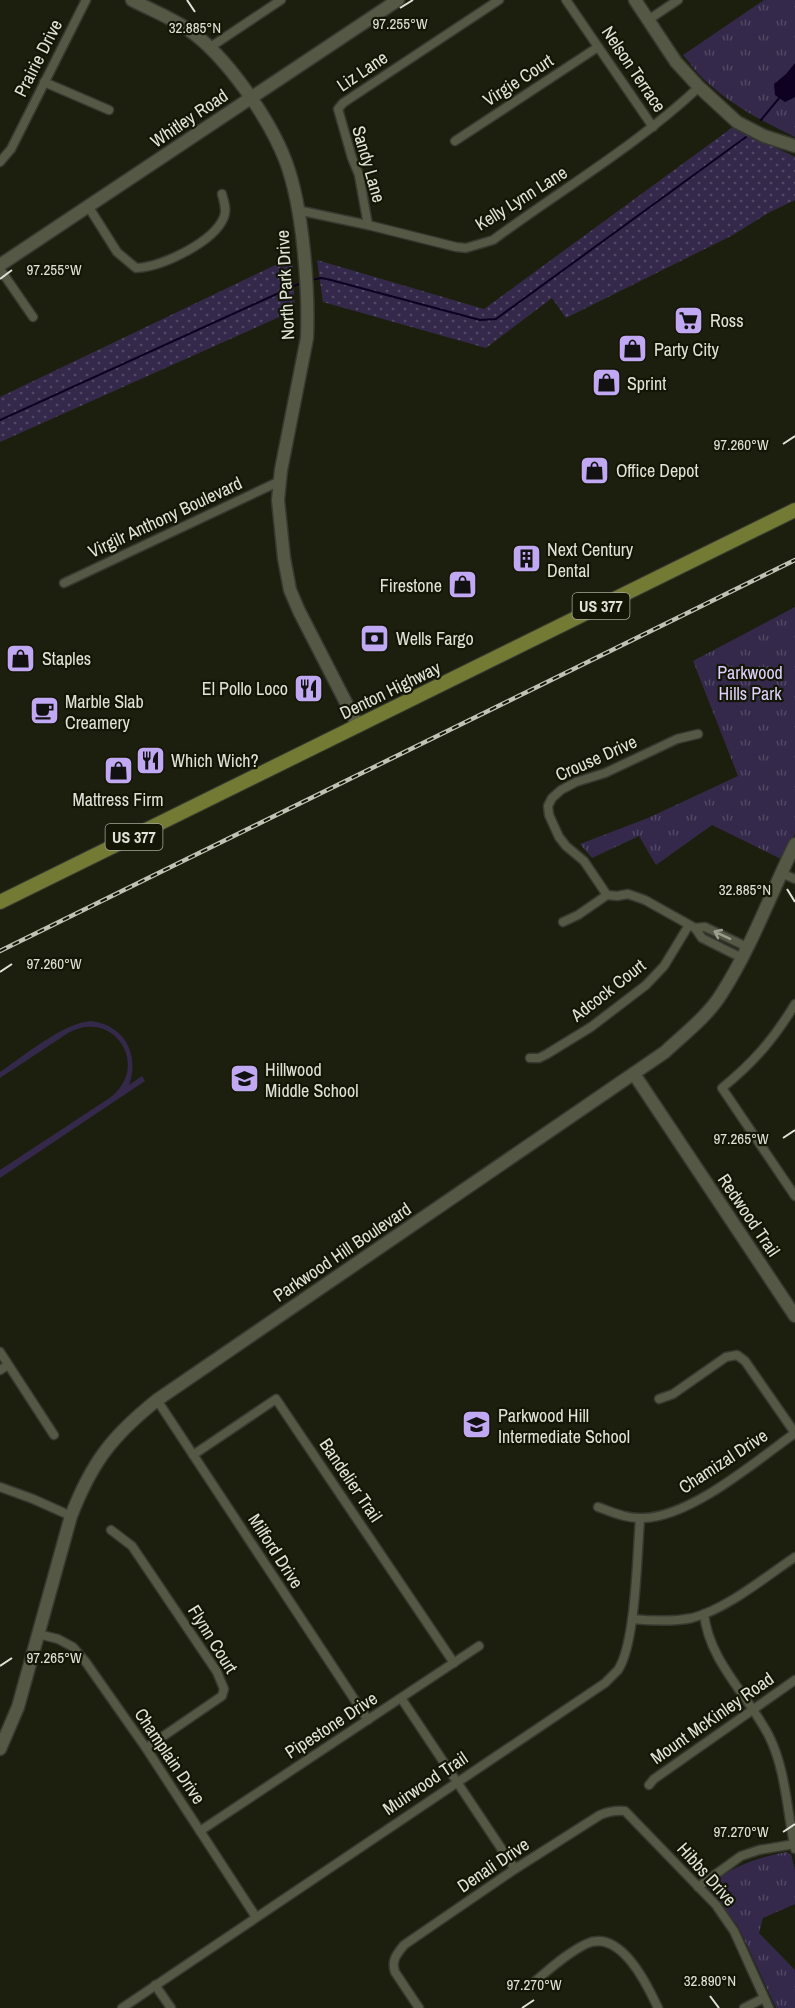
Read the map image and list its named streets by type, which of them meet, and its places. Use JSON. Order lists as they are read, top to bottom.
{
  "streets": {
    "main road": ["US 377", "Denton Highway"],
    "street": [
      "Prairie Drive",
      "Nelson Terrace",
      "Liz Lane",
      "Virgie Court",
      "Whitley Road",
      "Sandy Lane",
      "Kelly Lynn Lane",
      "North Park Drive",
      "Virgilr Anthony Boulevard",
      "Crouse Drive",
      "Adcock Court",
      "Redwood Trail",
      "Parkwood Hill Boulevard",
      "Chamizal Drive",
      "Bandelier Trail",
      "Milford Drive",
      "Flynn Court",
      "Mount McKinley Road",
      "Pipestone Drive",
      "Champlain Drive",
      "Muirwood Trail",
      "Denali Drive",
      "Hibbs Drive"
    ]
  },
  "crossings": [
    ["Nelson Terrace", "Virgie Court"],
    ["Nelson Terrace", "Kelly Lynn Lane"],
    ["Liz Lane", "Sandy Lane"],
    ["Whitley Road", "North Park Drive"],
    ["Sandy Lane", "Kelly Lynn Lane"],
    ["Kelly Lynn Lane", "North Park Drive"],
    ["North Park Drive", "Virgilr Anthony Boulevard"],
    ["North Park Drive", "Denton Highway"],
    ["Redwood Trail", "Parkwood Hill Boulevard"],
    ["Parkwood Hill Boulevard", "Milford Drive"],
    ["Parkwood Hill Boulevard", "Champlain Drive"],
    ["Chamizal Drive", "Muirwood Trail"],
    ["Bandelier Trail", "Milford Drive"],
    ["Bandelier Trail", "Pipestone Drive"],
    ["Milford Drive", "Pipestone Drive"],
    ["Flynn Court", "Champlain Drive"],
    ["Pipestone Drive", "Champlain Drive"],
    ["Champlain Drive", "Muirwood Trail"],
    ["Denali Drive", "Hibbs Drive"]
  ],
  "parks": ["Parkwood Hills Park"],
  "places": {
    "supermarket": ["Ross"],
    "shop": [
      "Party City",
      "Sprint",
      "Office Depot",
      "Firestone",
      "Staples",
      "Mattress Firm"
    ],
    "building": ["Next Century Dental"],
    "bank": ["Wells Fargo"],
    "restaurant": ["El Pollo Loco", "Which Wich?"],
    "cafe": ["Marble Slab Creamery"],
    "school or university": ["Hillwood Middle School", "Parkwood Hill Intermediate School"]
  },
  "coordinates": [
    "97.255°W",
    "32.885°N",
    "97.260°W",
    "97.265°W",
    "97.270°W",
    "32.890°N"
  ]
}
